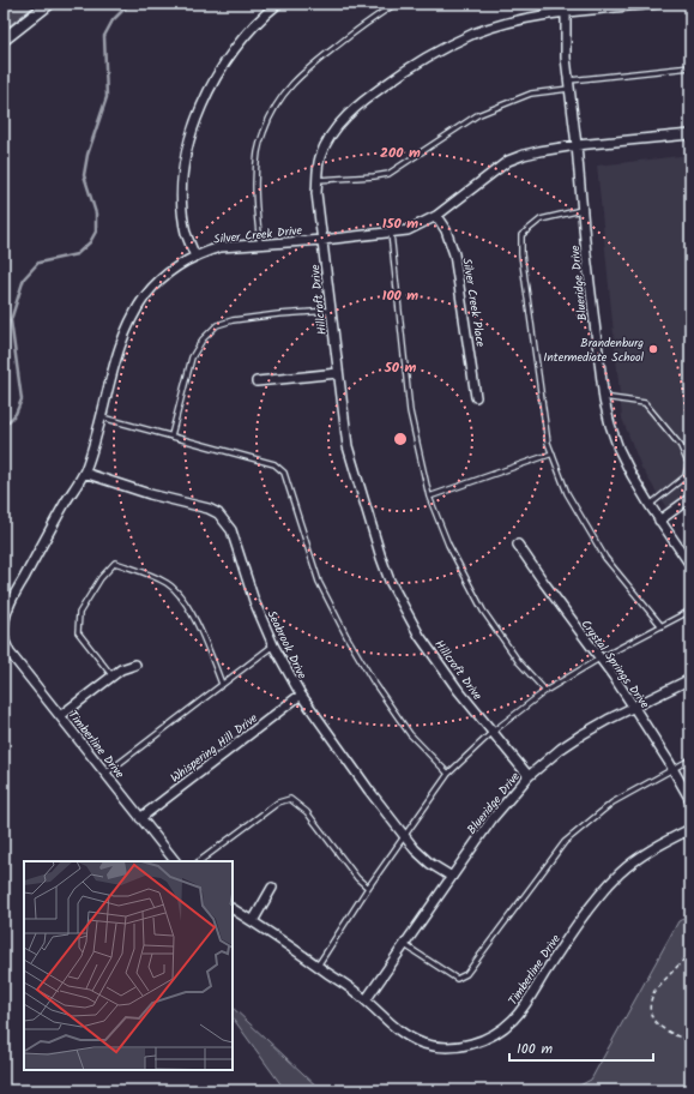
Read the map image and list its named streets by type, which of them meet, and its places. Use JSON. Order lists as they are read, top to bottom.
{
  "streets": {
    "street": [
      "Silver Creek Drive",
      "Blueridge Drive",
      "Hillcroft Drive",
      "Silver Creek Place",
      "Seabrook Drive",
      "Crystal Springs Drive",
      "Timberline Drive",
      "Whispering Hill Drive"
    ]
  },
  "crossings": [
    ["Silver Creek Drive", "Blueridge Drive"],
    ["Silver Creek Drive", "Hillcroft Drive"],
    ["Silver Creek Drive", "Silver Creek Place"],
    ["Silver Creek Drive", "Seabrook Drive"],
    ["Blueridge Drive", "Hillcroft Drive"],
    ["Blueridge Drive", "Seabrook Drive"],
    ["Blueridge Drive", "Crystal Springs Drive"],
    ["Blueridge Drive", "Timberline Drive"],
    ["Seabrook Drive", "Whispering Hill Drive"],
    ["Timberline Drive", "Whispering Hill Drive"]
  ],
  "places": ["Brandenburg Intermediate School"],
  "scale_bar": "100 m",
  "rings": [
    "200 m",
    "150 m",
    "100 m",
    "50 m"
  ]
}
